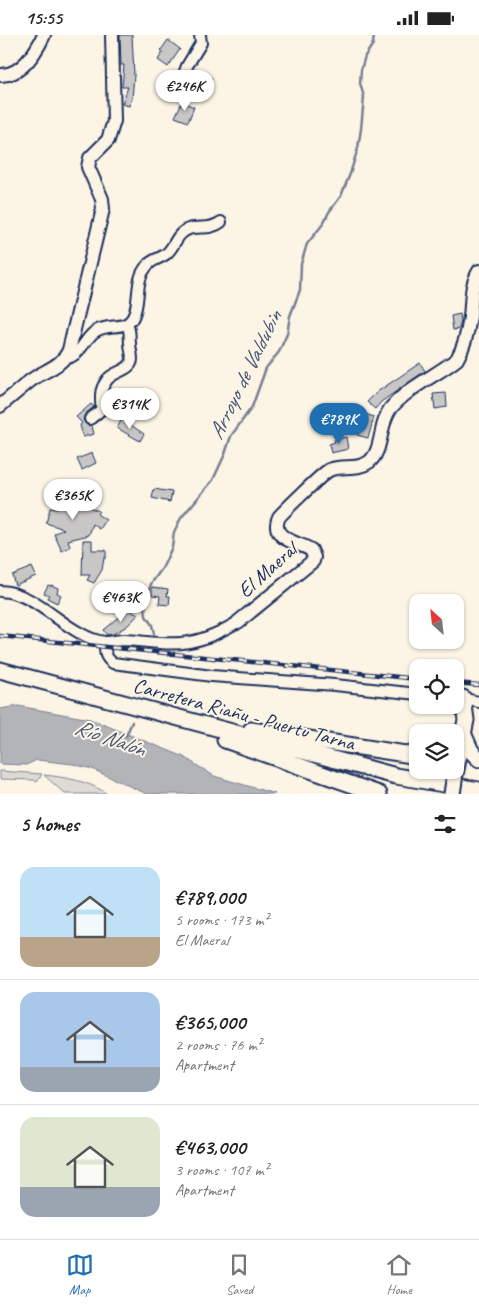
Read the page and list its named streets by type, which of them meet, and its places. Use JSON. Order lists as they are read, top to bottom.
{
  "streets": {
    "main road": ["Carretera Riañu - Puertu Tarna"],
    "street": ["El Maeral"]
  },
  "water": ["Arroyo de Valdubin", "Río Nalón"],
  "north": "top left",
  "page": {
    "status": "15:55",
    "price": [
      "€246K",
      "€314K",
      "€789K",
      "€365K",
      "€463K"
    ],
    "heading": "5 homes",
    "list": [
      {
        "name": "€789,000",
        "note": "5 rooms · 173 m² · El Maeral"
      },
      {
        "name": "€365,000",
        "note": "2 rooms · 76 m² · Apartment"
      },
      {
        "name": "€463,000",
        "note": "3 rooms · 107 m² · Apartment"
      }
    ],
    "tabs": ["Map", "Saved", "Home"]
  }
}
